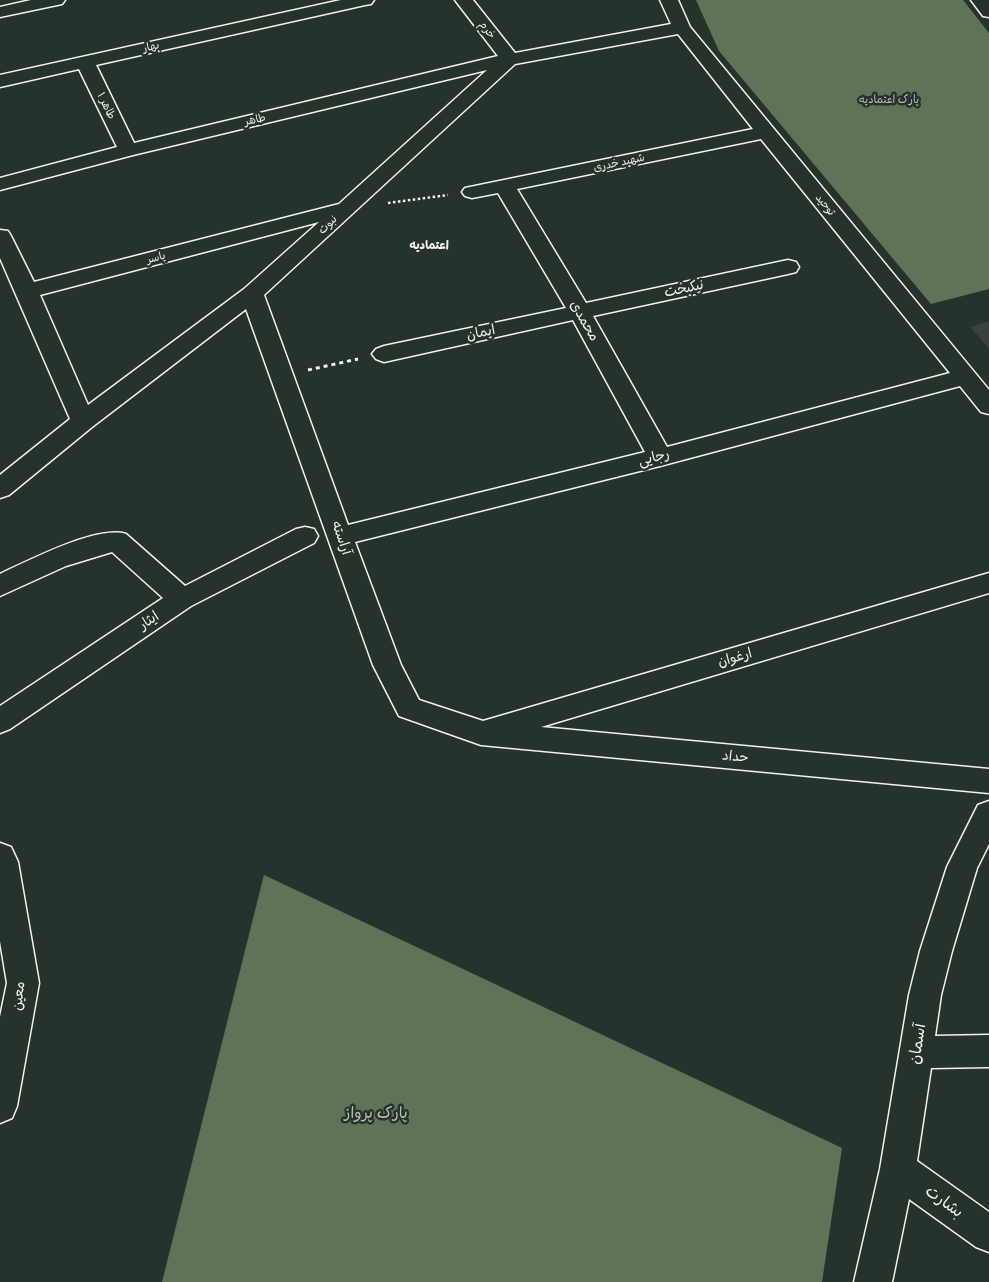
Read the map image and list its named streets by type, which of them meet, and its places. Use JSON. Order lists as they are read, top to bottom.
{
  "streets": {
    "street": [
      "خرم",
      "بهار",
      "طاهر ۱",
      "طاهر",
      "شهید خدری",
      "توحید",
      "نبوت",
      "یاسر",
      "نیکبخت",
      "محمدی",
      "ایمان",
      "رجایی",
      "آراسته",
      "ایثار",
      "ارغوان",
      "حداد",
      "معین",
      "آسمان",
      "بشارت"
    ]
  },
  "crossings": [
    ["خرم", "طاهر"],
    ["خرم", "نبوت"],
    ["بهار", "طاهر ۱"],
    ["طاهر ۱", "طاهر"],
    ["طاهر", "نبوت"],
    ["شهید خدری", "توحید"],
    ["شهید خدری", "محمدی"],
    ["توحید", "رجایی"],
    ["نبوت", "یاسر"],
    ["نبوت", "آراسته"],
    ["نیکبخت", "محمدی"],
    ["نیکبخت", "ایمان"],
    ["محمدی", "ایمان"],
    ["محمدی", "رجایی"],
    ["رجایی", "آراسته"],
    ["آراسته", "ارغوان"],
    ["آراسته", "حداد"],
    ["ارغوان", "حداد"],
    ["آسمان", "بشارت"]
  ],
  "districts": ["اعتمادیه"],
  "parks": ["پارک اعتمادیه", "پارک پرواز"]
}
